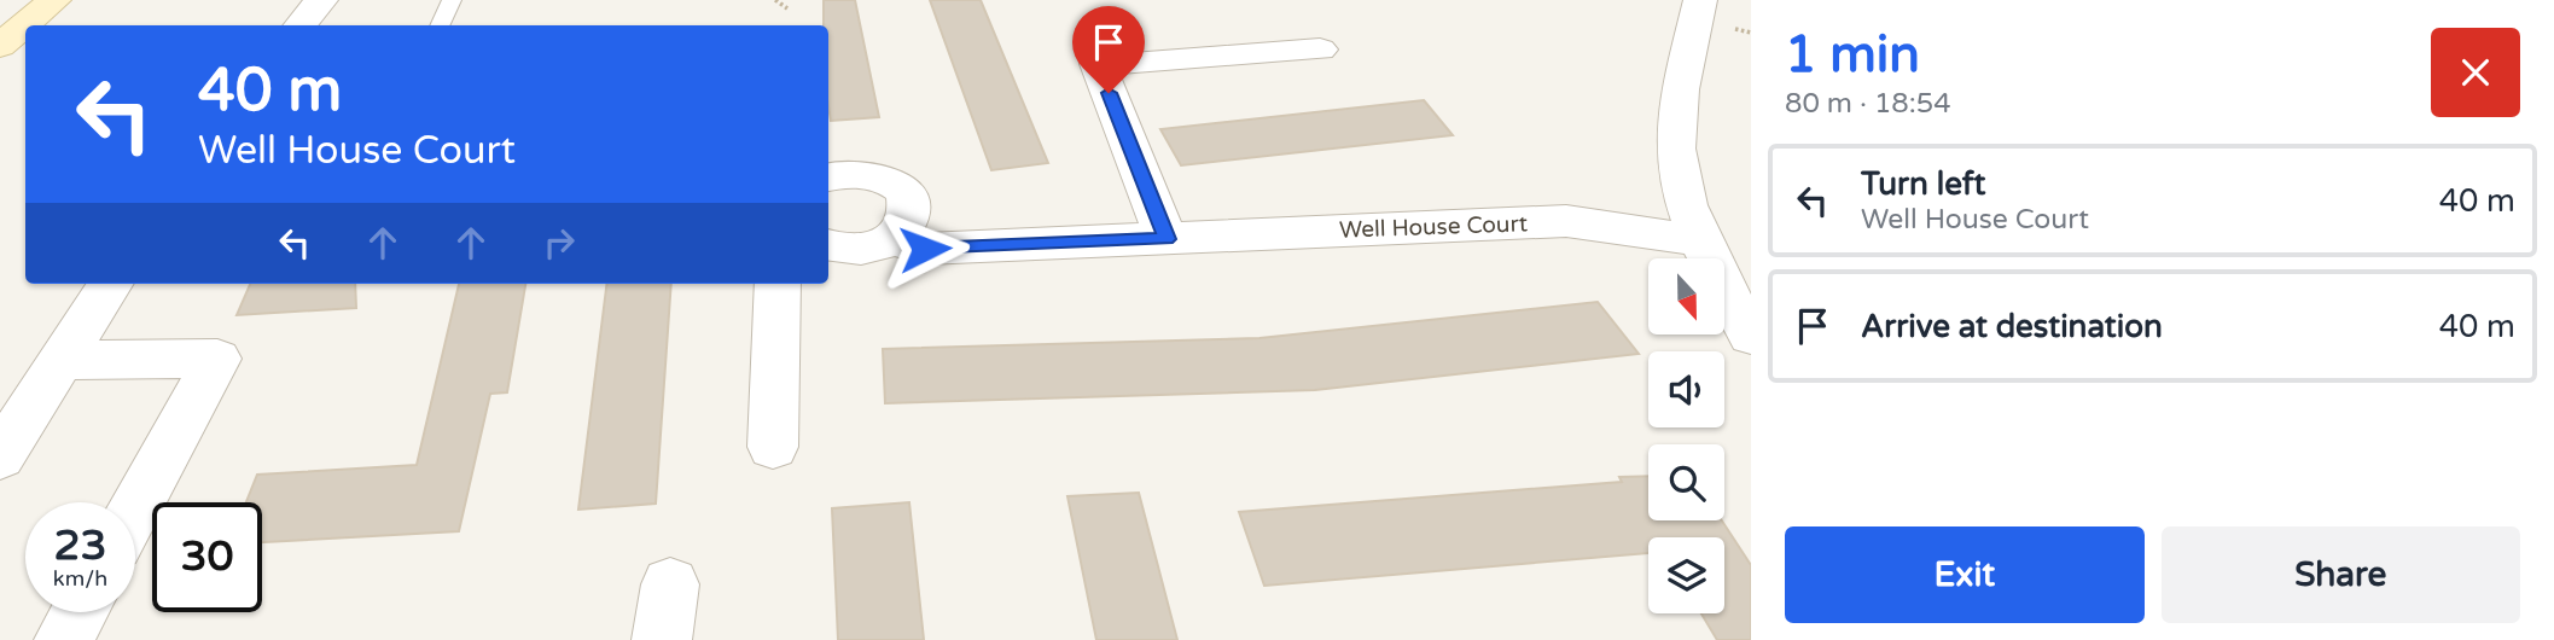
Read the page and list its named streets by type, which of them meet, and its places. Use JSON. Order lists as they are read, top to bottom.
{
  "streets": {
    "street": ["Well House Court"]
  },
  "north": "bottom",
  "page": {
    "heading": ["1 min", "80 m · 18:54"],
    "turn": ["40 m", "Well House Court"],
    "list": [
      {
        "name": "Turn left",
        "note": "Well House Court",
        "value": "40 m"
      },
      {
        "name": "Arrive at destination",
        "value": "40 m"
      }
    ],
    "speed": "23 km/h",
    "limit": "30",
    "buttons": ["Exit", "Share"]
  }
}
